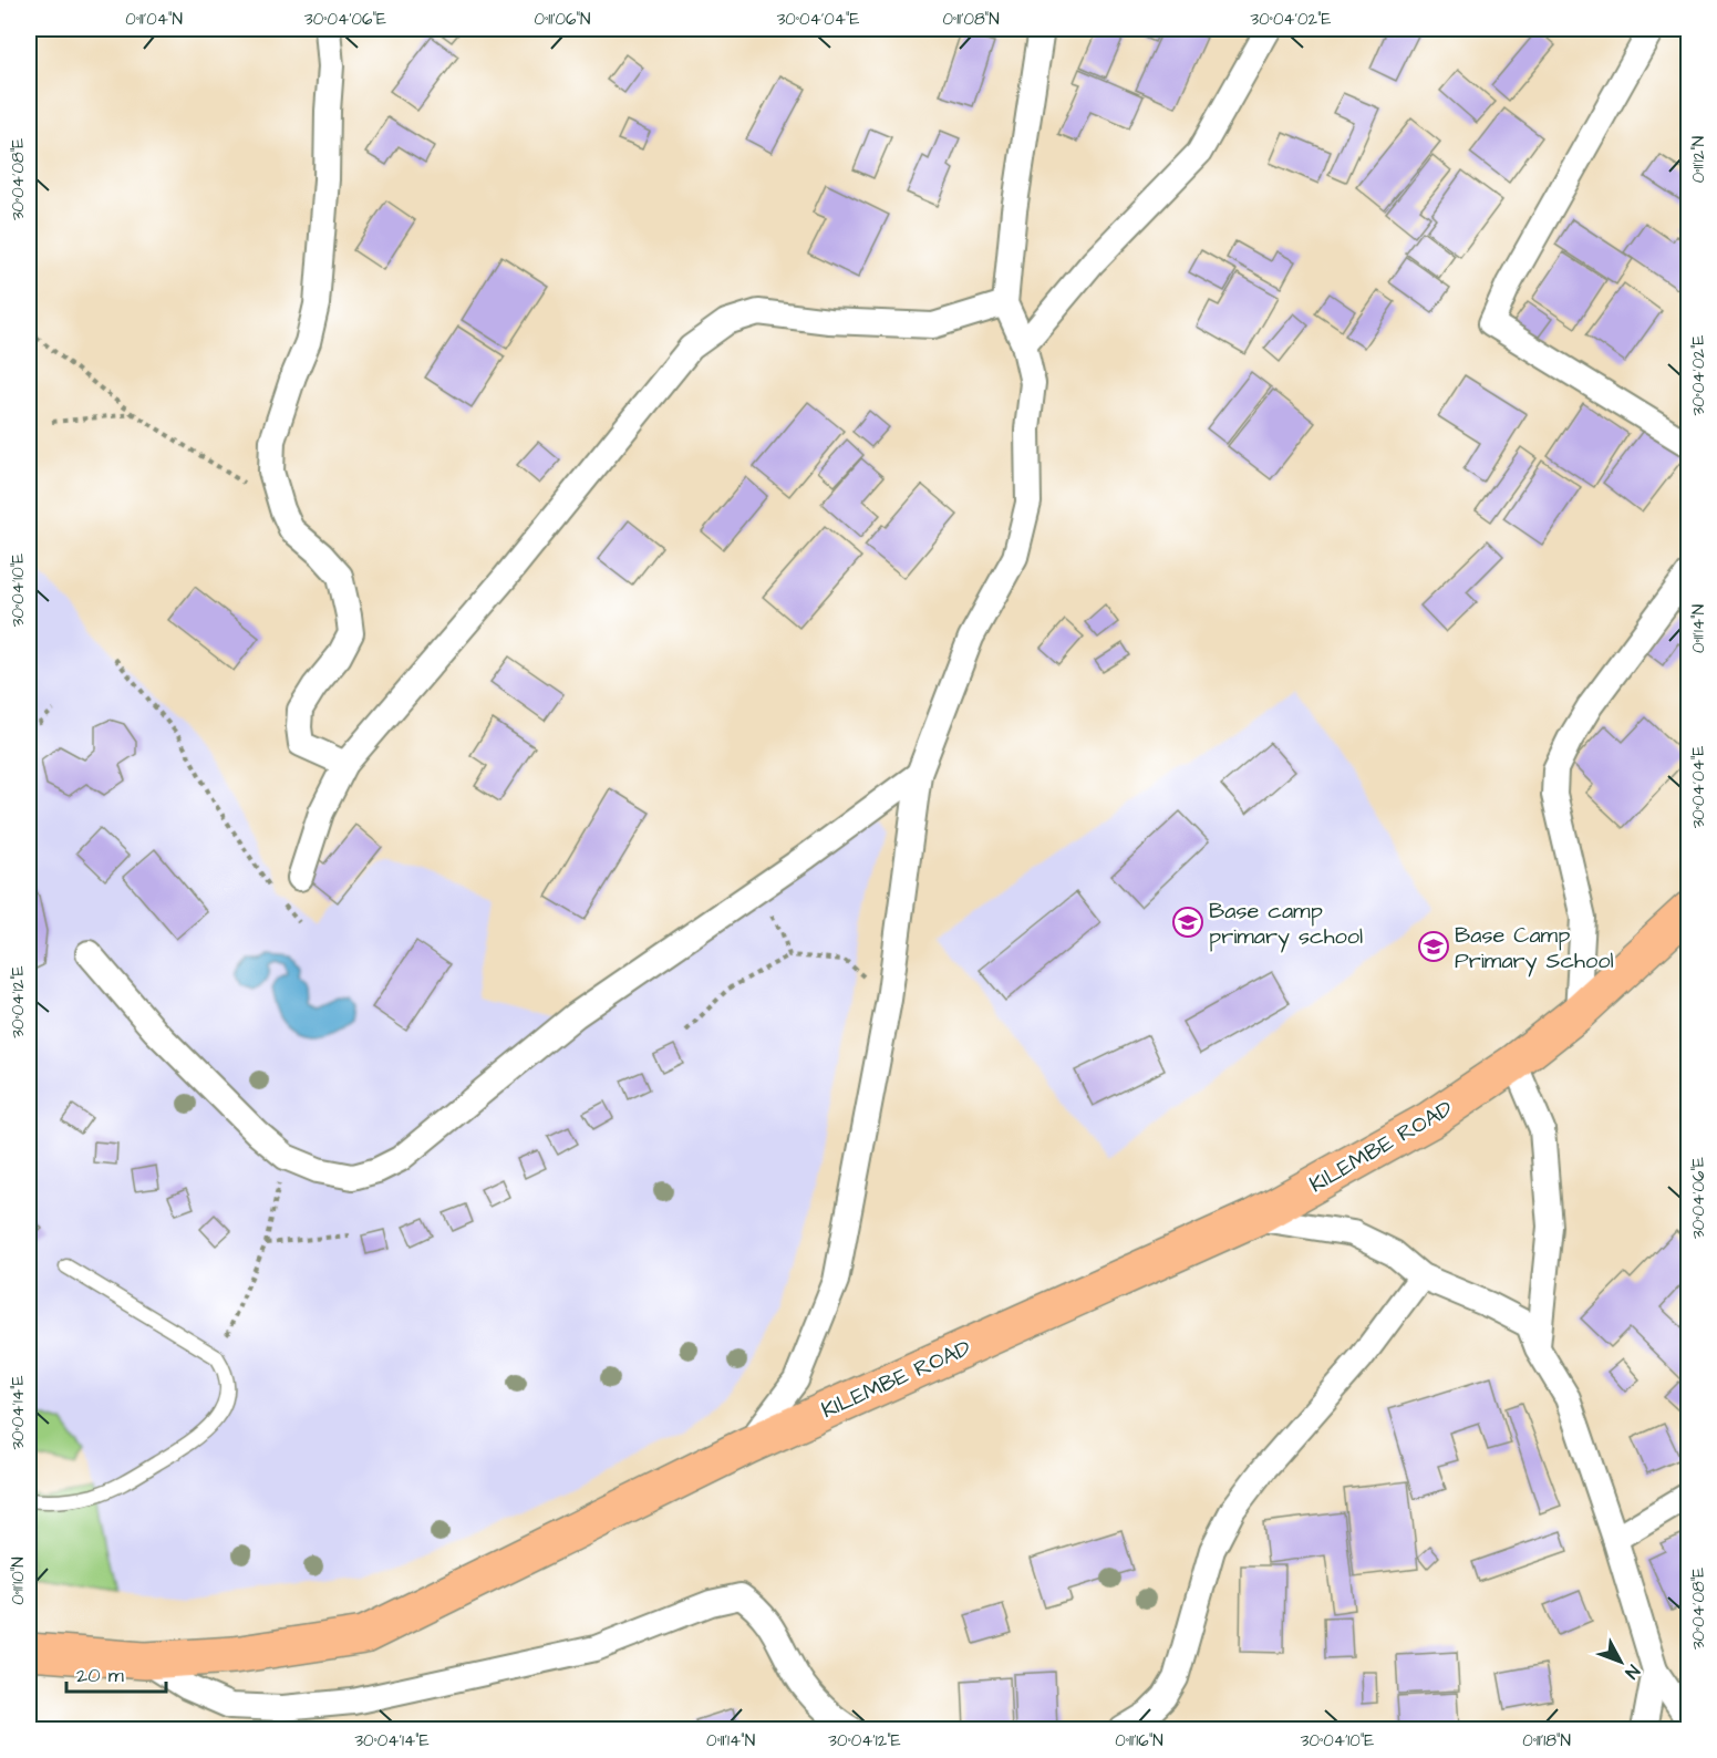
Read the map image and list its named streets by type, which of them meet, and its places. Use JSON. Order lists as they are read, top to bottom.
{
  "streets": {
    "main road": ["KILEMBE ROAD"]
  },
  "places": {
    "school or university": ["Base camp primary school", "Base Camp Primary School"]
  },
  "scale_bar": "20 m",
  "north": "bottom right",
  "coordinates": [
    "0°11'04\"N",
    "30°04'06\"E",
    "0°11'06\"N",
    "30°04'04\"E",
    "0°11'08\"N",
    "30°04'02\"E",
    "0°11'12\"N",
    "30°04'08\"E",
    "30°04'10\"E",
    "0°11'14\"N",
    "30°04'12\"E",
    "30°04'14\"E",
    "0°11'10\"N",
    "0°11'16\"N",
    "0°11'18\"N"
  ]
}
